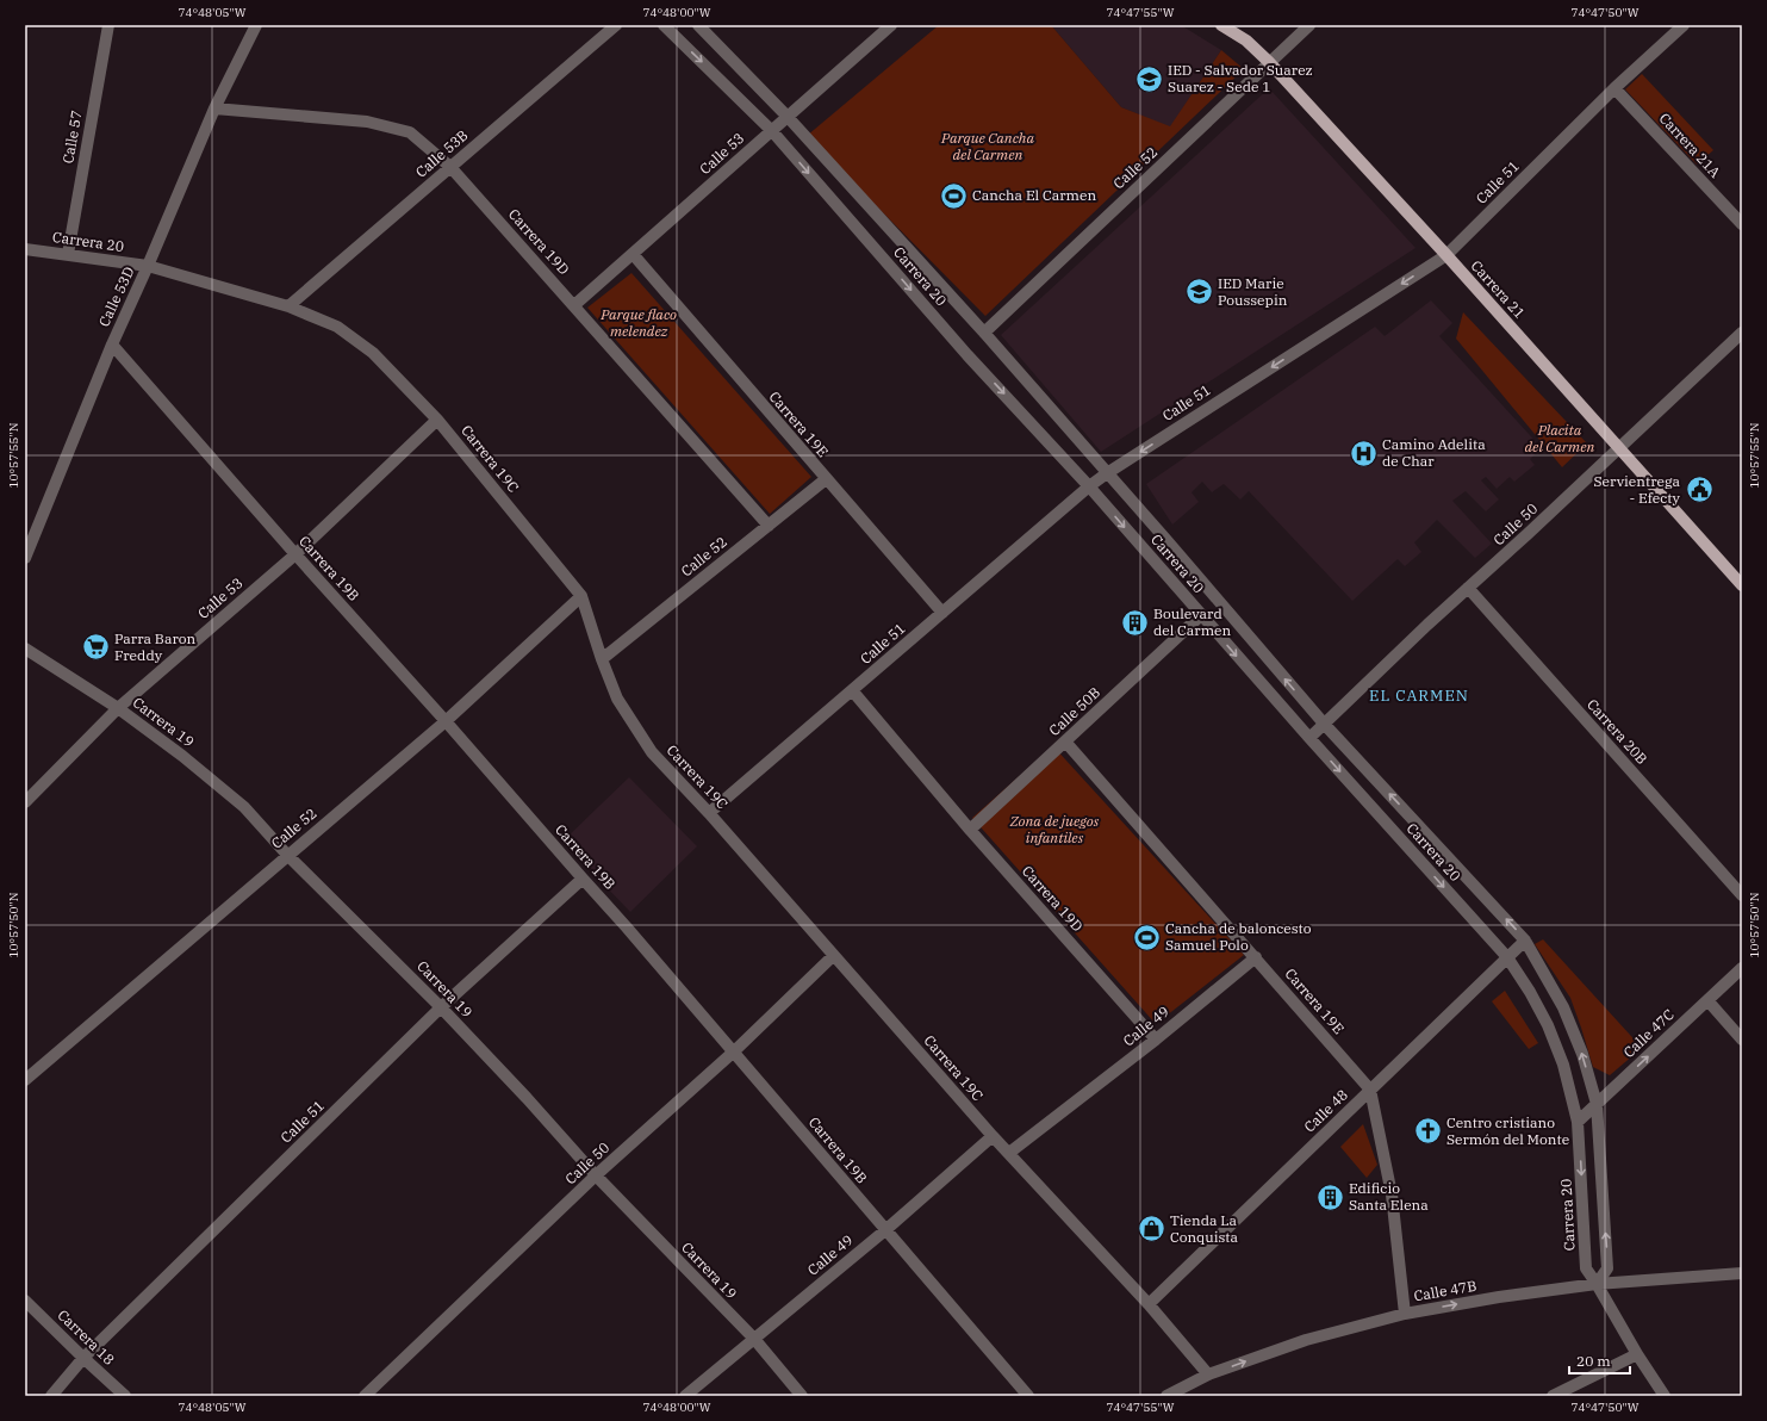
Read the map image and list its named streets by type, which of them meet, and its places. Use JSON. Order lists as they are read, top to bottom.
{
  "streets": {
    "main road": ["Carrera 21"],
    "street": [
      "Calle 57",
      "Carrera 21A",
      "Calle 53B",
      "Calle 53",
      "Calle 52",
      "Calle 51",
      "Carrera 20",
      "Carrera 19D",
      "Calle 53D",
      "Carrera 19E",
      "Carrera 19C",
      "Calle 50",
      "Carrera 19B",
      "Calle 50B",
      "Carrera 19",
      "Carrera 20B",
      "Calle 49",
      "Calle 47C",
      "Calle 48",
      "Calle 47B",
      "Carrera 18"
    ]
  },
  "crossings": [
    ["Calle 57", "Carrera 20"],
    ["Carrera 21A", "Calle 51"],
    ["Calle 53B", "Carrera 19D"],
    ["Calle 53B", "Carrera 19C"],
    ["Calle 53", "Carrera 20"],
    ["Calle 53", "Carrera 19D"],
    ["Calle 53", "Carrera 19E"],
    ["Calle 53", "Carrera 19C"],
    ["Calle 53", "Carrera 19B"],
    ["Calle 53", "Carrera 19"],
    ["Calle 52", "Carrera 20"],
    ["Calle 52", "Carrera 19D"],
    ["Calle 52", "Carrera 21"],
    ["Calle 52", "Carrera 19E"],
    ["Calle 52", "Carrera 19C"],
    ["Calle 52", "Carrera 19B"],
    ["Calle 52", "Carrera 19"],
    ["Calle 51", "Carrera 20"],
    ["Calle 51", "Carrera 19D"],
    ["Calle 51", "Carrera 21"],
    ["Calle 51", "Carrera 19E"],
    ["Calle 51", "Carrera 19C"],
    ["Calle 51", "Carrera 19B"],
    ["Calle 51", "Carrera 19"],
    ["Calle 51", "Carrera 18"],
    ["Carrera 20", "Calle 53D"],
    ["Carrera 20", "Carrera 19C"],
    ["Carrera 20", "Calle 50"],
    ["Carrera 20", "Calle 50B"],
    ["Carrera 20", "Calle 47C"],
    ["Carrera 20", "Calle 48"],
    ["Carrera 20", "Calle 47B"],
    ["Carrera 19D", "Calle 53D"],
    ["Carrera 19D", "Calle 50B"],
    ["Carrera 19D", "Calle 49"],
    ["Carrera 21", "Calle 50"],
    ["Calle 53D", "Carrera 19C"],
    ["Calle 53D", "Carrera 19B"],
    ["Carrera 19E", "Calle 50B"],
    ["Carrera 19E", "Calle 49"],
    ["Carrera 19E", "Calle 48"],
    ["Carrera 19E", "Calle 47B"],
    ["Carrera 19C", "Calle 50"],
    ["Carrera 19C", "Calle 49"],
    ["Carrera 19C", "Calle 48"],
    ["Carrera 19C", "Calle 47B"],
    ["Calle 50", "Carrera 19B"],
    ["Calle 50", "Carrera 19"],
    ["Calle 50", "Carrera 20B"],
    ["Carrera 19B", "Calle 49"],
    ["Carrera 19", "Calle 49"]
  ],
  "one_way": ["Calle 47C", "Calle 47B"],
  "districts": ["EL CARMEN"],
  "parks": [
    "Parque Cancha del Carmen",
    "Parque flaco melendez",
    "Placita del Carmen",
    "Zona de juegos infantiles"
  ],
  "places": {
    "school or university": ["IED - Salvador Suarez Suarez - Sede 1", "IED Marie Poussepin"],
    "sports": ["Cancha El Carmen", "Cancha de baloncesto Samuel Polo"],
    "hospital": ["Camino Adelita de Char"],
    "public building": ["Servientrega - Efecty"],
    "building": ["Boulevard del Carmen", "Edificio Santa Elena"],
    "supermarket": ["Parra Baron Freddy"],
    "church": ["Centro cristiano Sermón del Monte"],
    "shop": ["Tienda La Conquista"]
  },
  "scale_bar": "20 m",
  "coordinates": [
    "74°48'05\"W",
    "74°48'00\"W",
    "74°47'55\"W",
    "74°47'50\"W",
    "10°57'55\"N",
    "10°57'50\"N"
  ]
}
